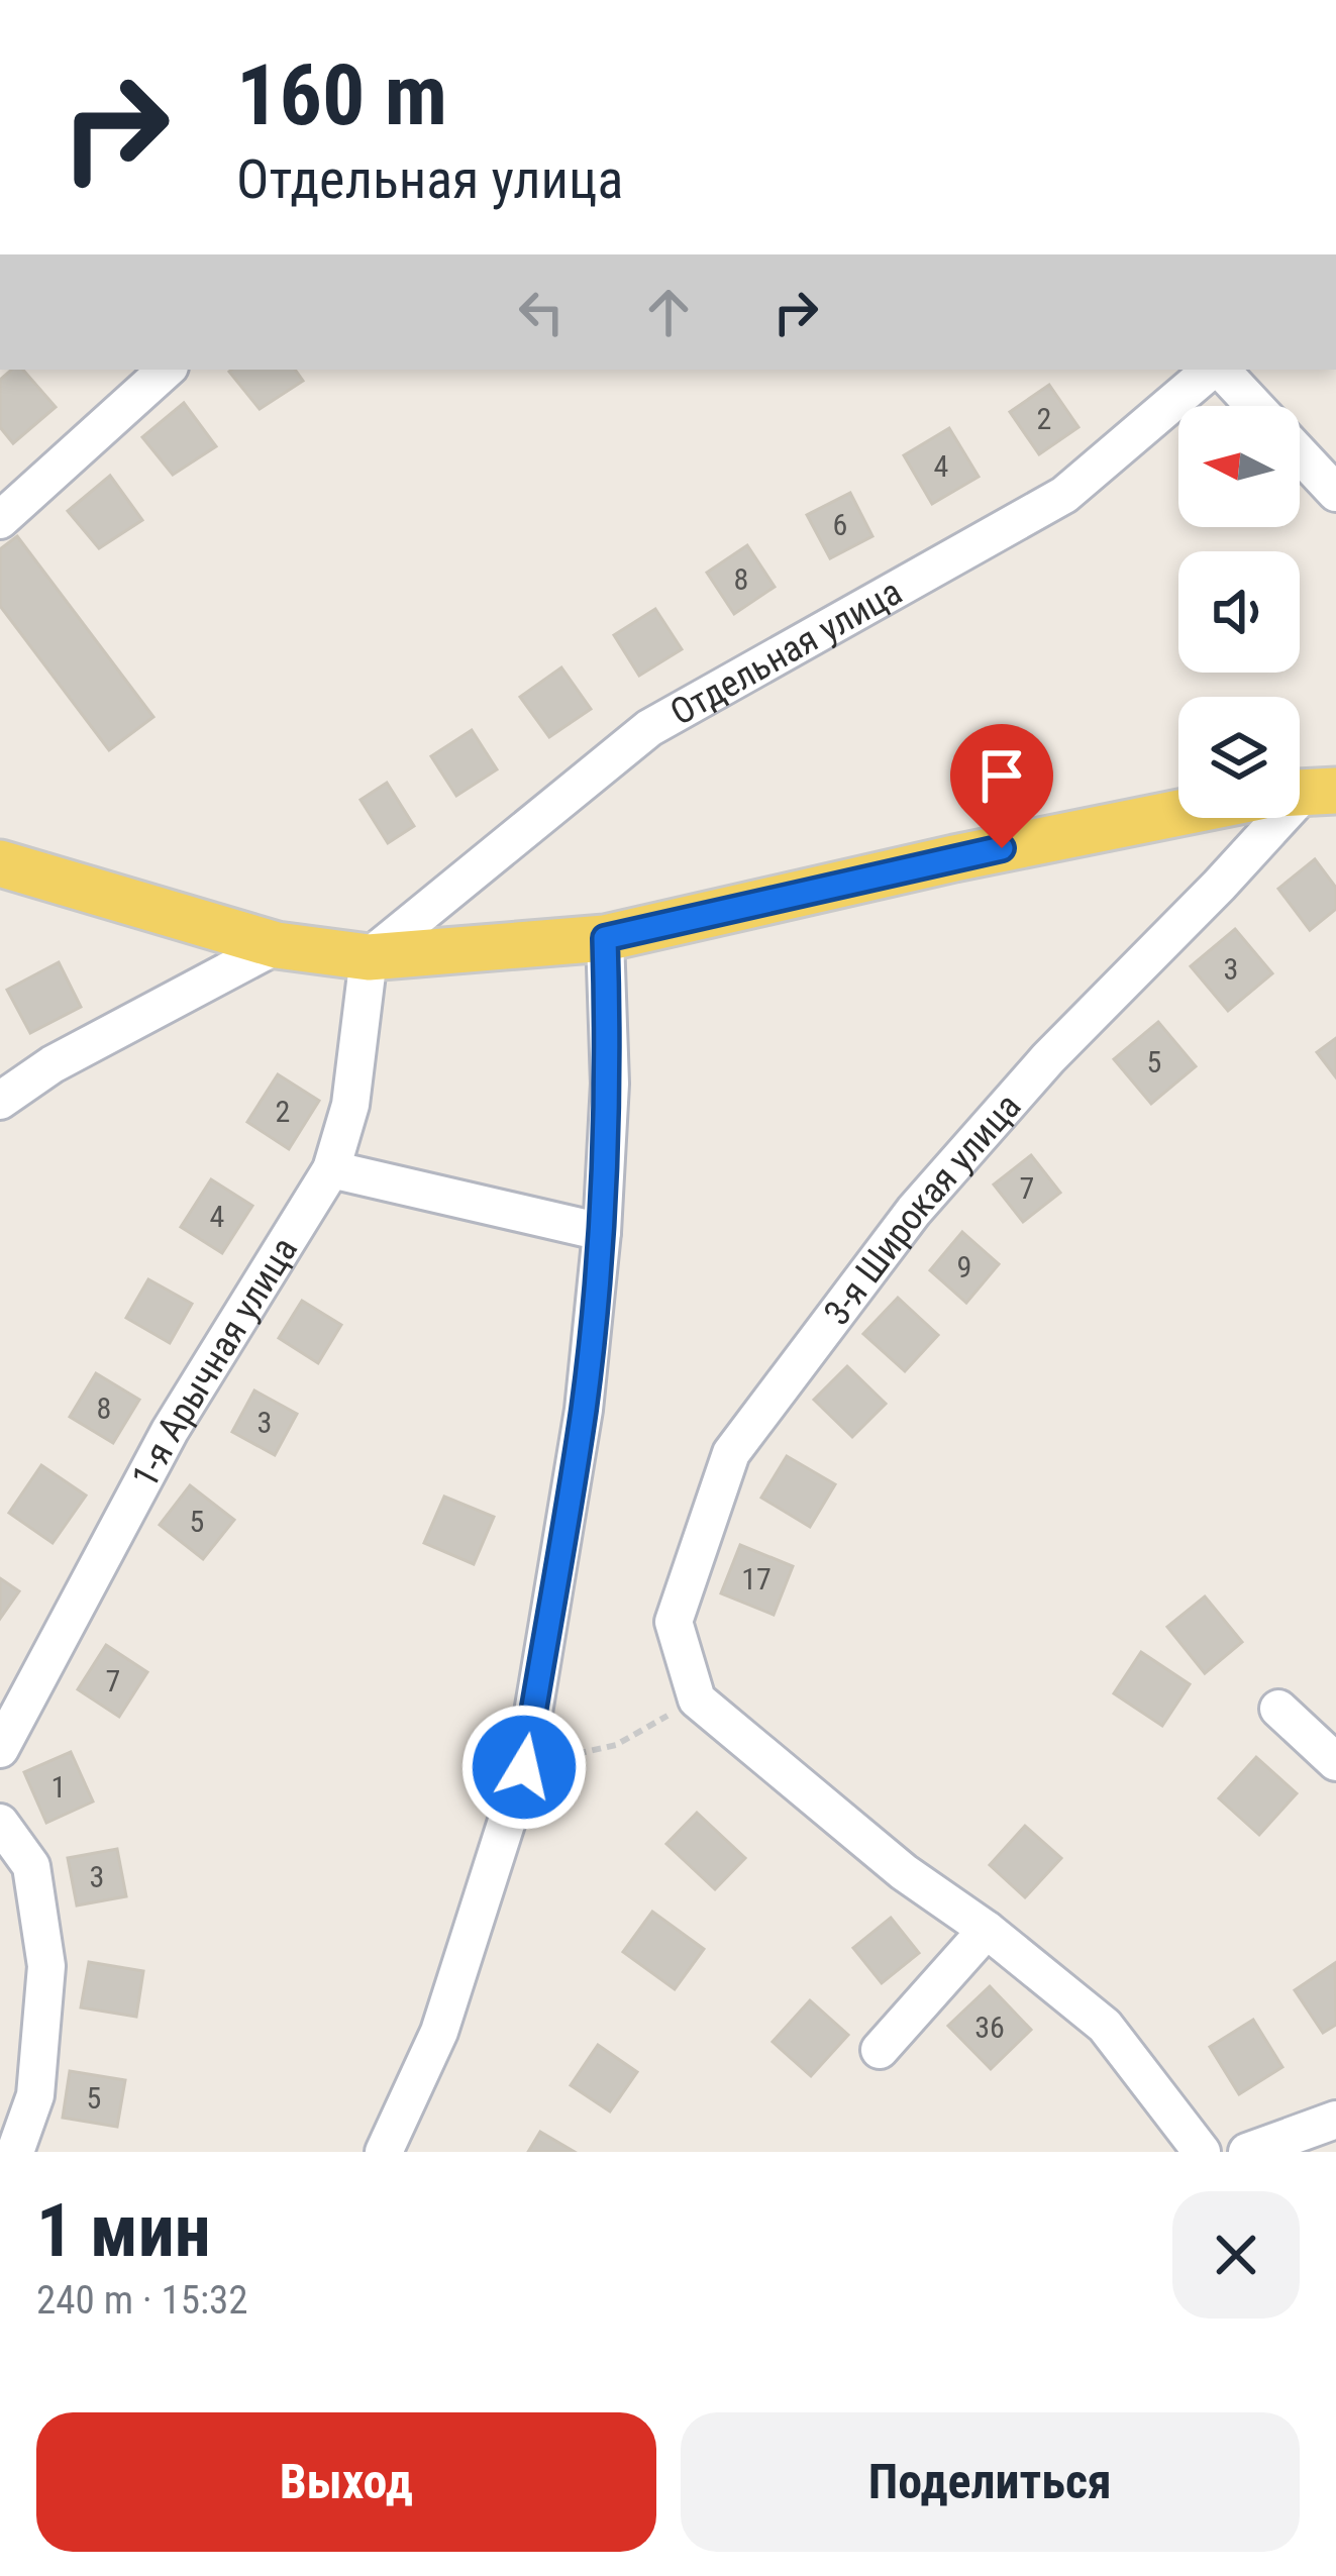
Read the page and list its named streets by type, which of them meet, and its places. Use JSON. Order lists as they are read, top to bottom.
{
  "streets": {
    "street": ["Отдельная улица", "3-я Широкая улица", "1-я Арычная улица"]
  },
  "crossings": [
    ["Отдельная улица", "1-я Арычная улица"]
  ],
  "house_numbers": [
    "2",
    "4",
    "6",
    "8",
    "3",
    "5",
    "2",
    "7",
    "4",
    "9",
    "8",
    "3",
    "5",
    "17",
    "7",
    "1",
    "3",
    "36",
    "5"
  ],
  "north": "left",
  "page": {
    "turn": ["160 m", "Отдельная улица"],
    "heading": ["1 мин", "240 m · 15:32"],
    "buttons": ["Выход", "Поделиться"]
  }
}
